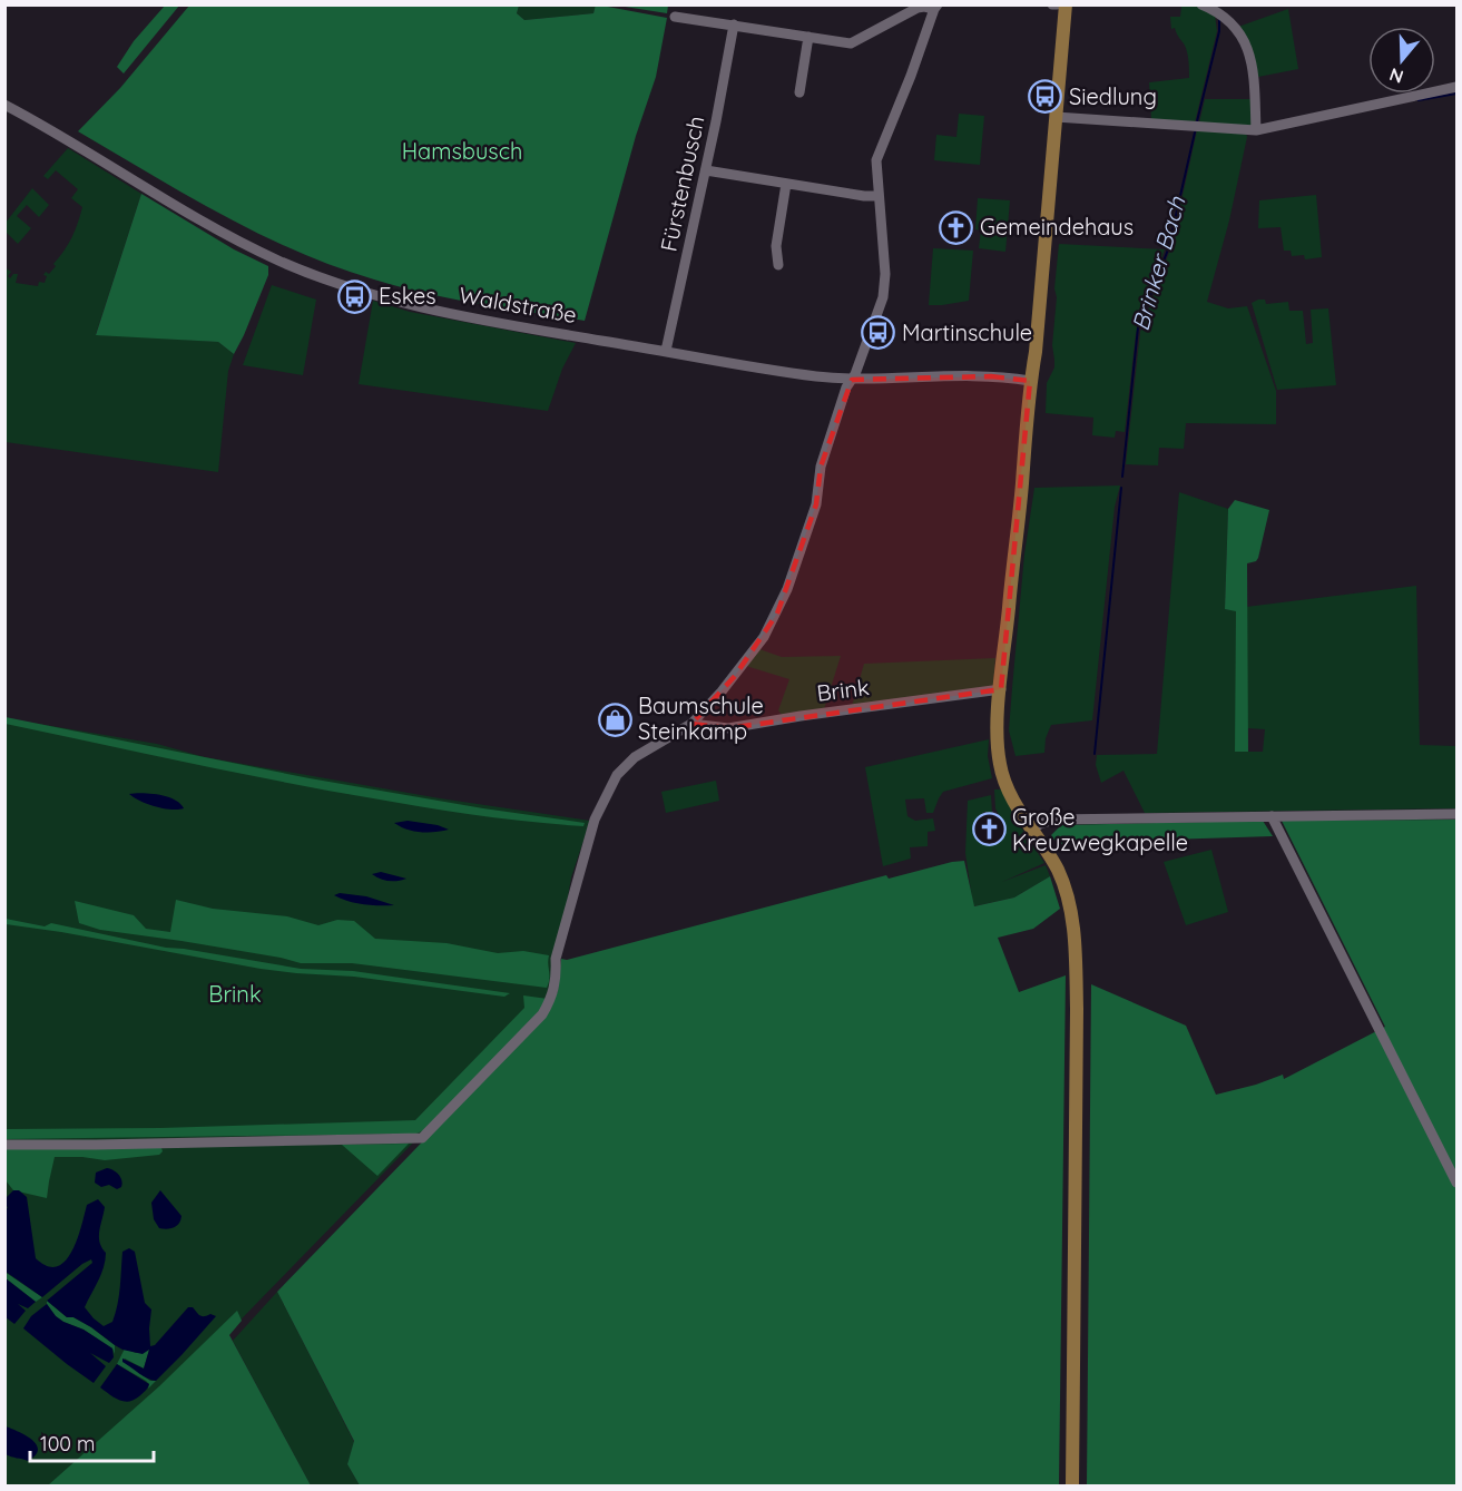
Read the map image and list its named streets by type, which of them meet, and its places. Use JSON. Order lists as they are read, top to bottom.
{
  "streets": {
    "street": ["Fürstenbusch", "Waldstraße", "Brink"]
  },
  "crossings": [
    ["Fürstenbusch", "Waldstraße"]
  ],
  "water": ["Brinker Bach"],
  "parks": ["Hamsbusch", "Brink"],
  "places": {
    "bus stop": ["Siedlung", "Eskes", "Martinschule"],
    "church": ["Gemeindehaus", "Große Kreuzwegkapelle"],
    "shop": ["Baumschule Steinkamp"]
  },
  "scale_bar": "100 m",
  "north": "bottom"
}
